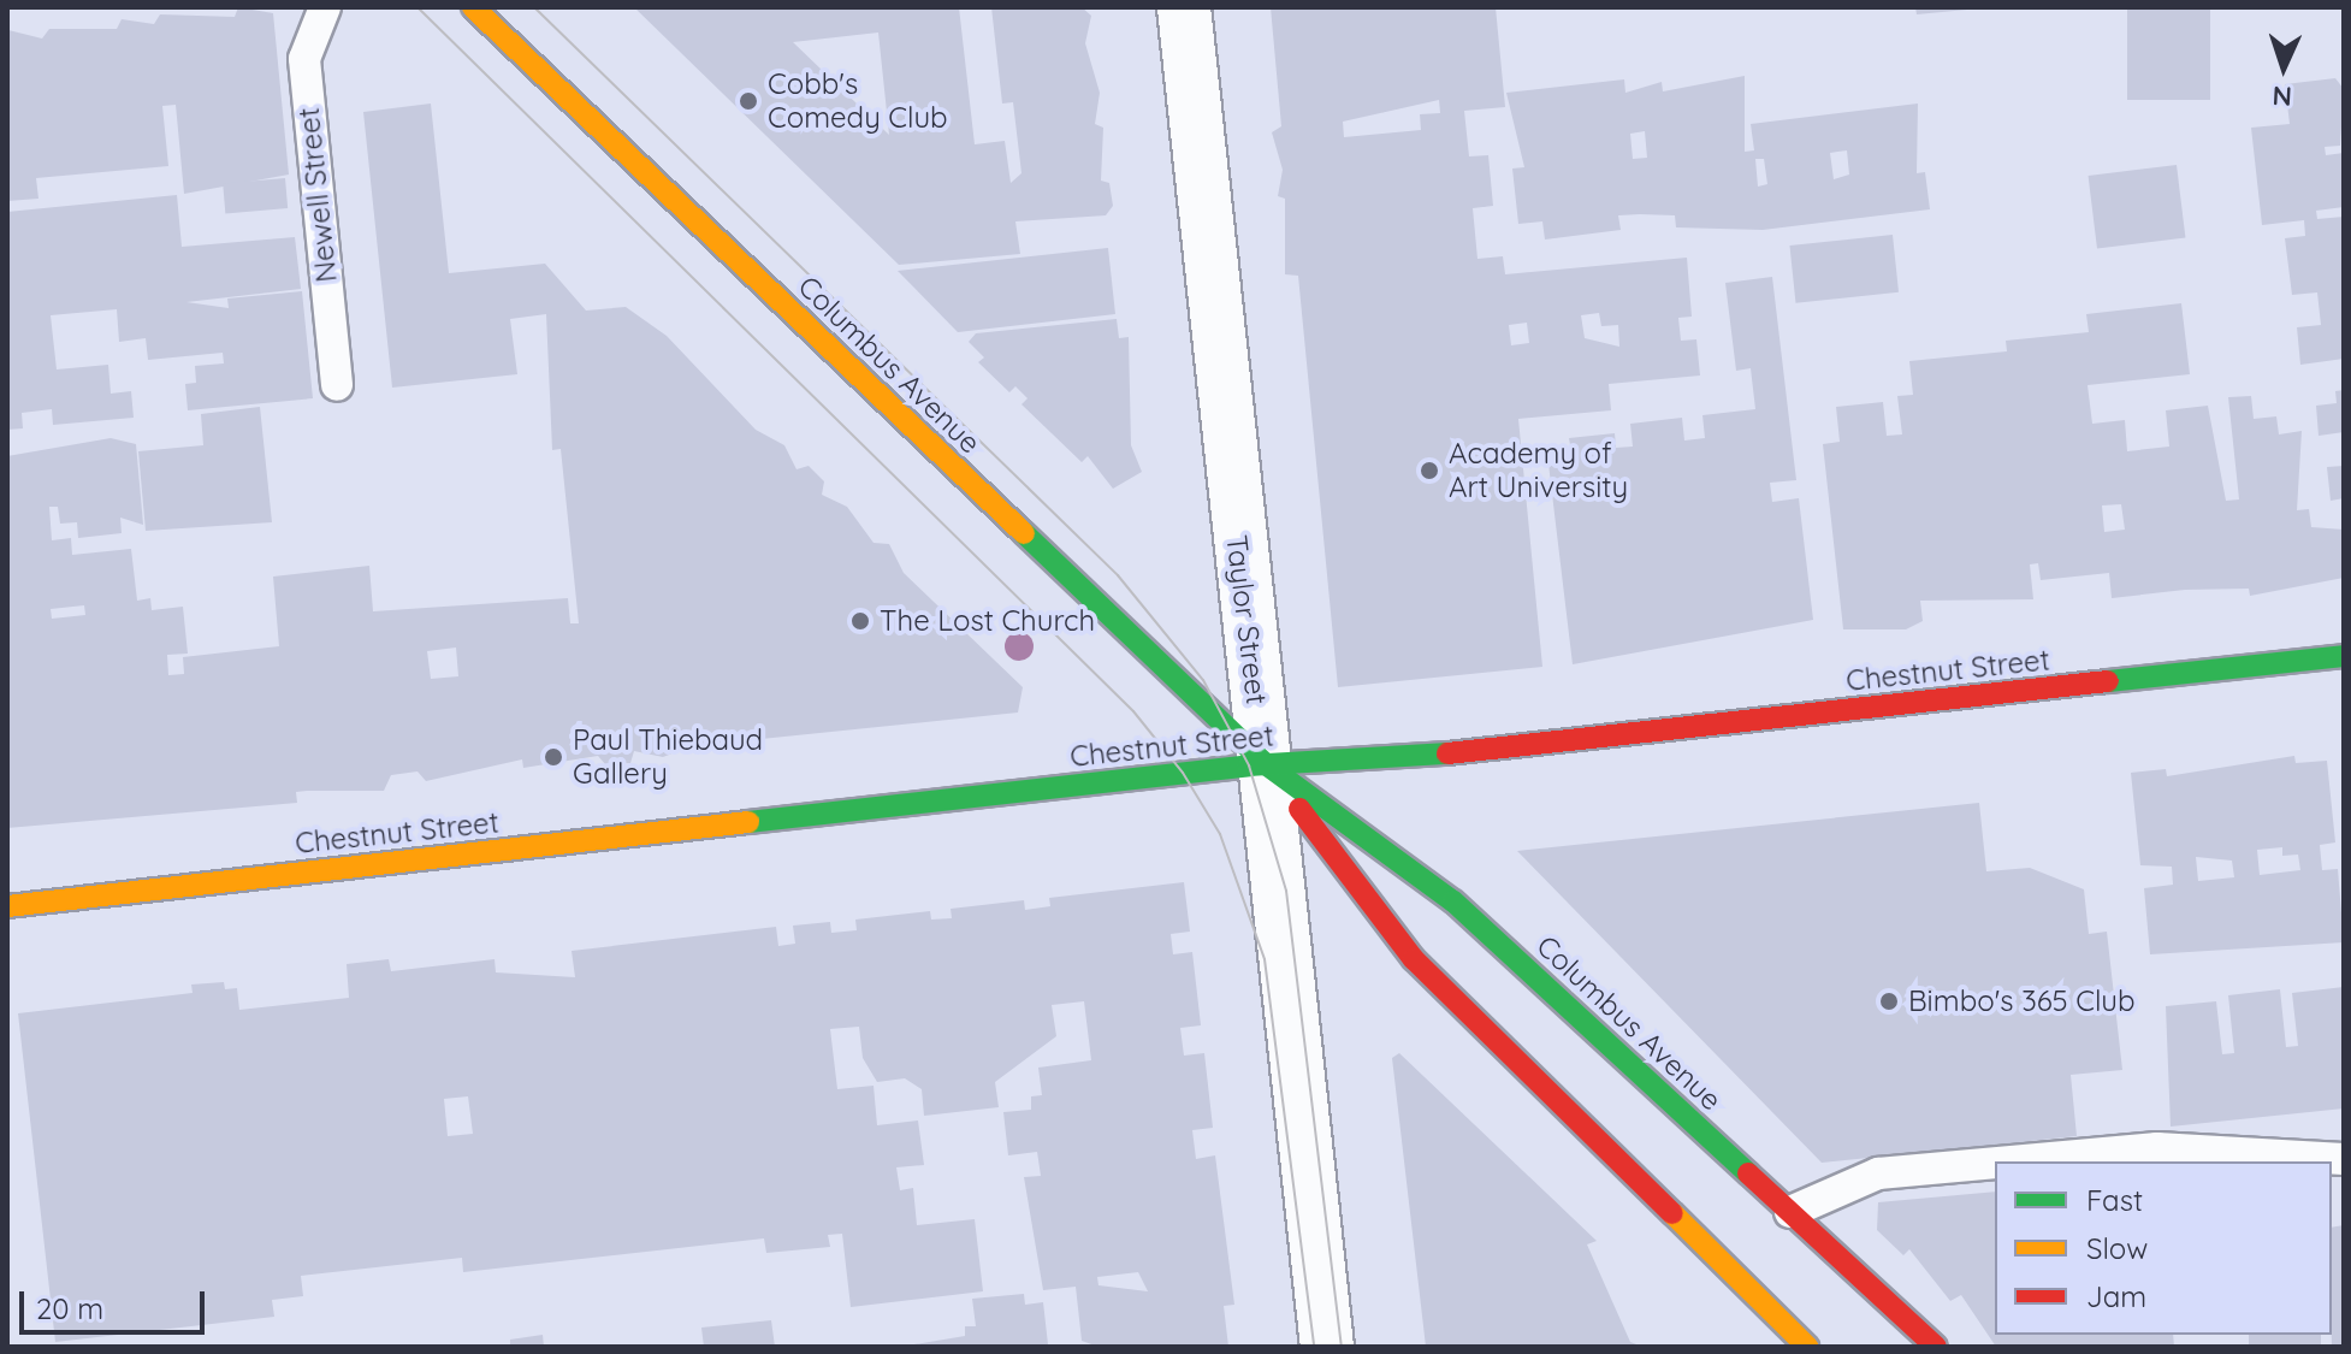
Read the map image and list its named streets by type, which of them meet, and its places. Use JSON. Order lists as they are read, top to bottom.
{
  "streets": {
    "main road": ["Columbus Avenue", "Chestnut Street"],
    "street": ["Taylor Street"],
    "lane": ["Newell Street"]
  },
  "crossings": [
    ["Columbus Avenue", "Taylor Street"],
    ["Columbus Avenue", "Chestnut Street"],
    ["Taylor Street", "Chestnut Street"]
  ],
  "places": [
    "Cobb's Comedy Club",
    "Academy of Art University",
    "The Lost Church",
    "Paul Thiebaud Gallery",
    "Bimbo's 365 Club"
  ],
  "legend": ["Fast", "Slow", "Jam"],
  "scale_bar": "20 m",
  "north": "bottom"
}
